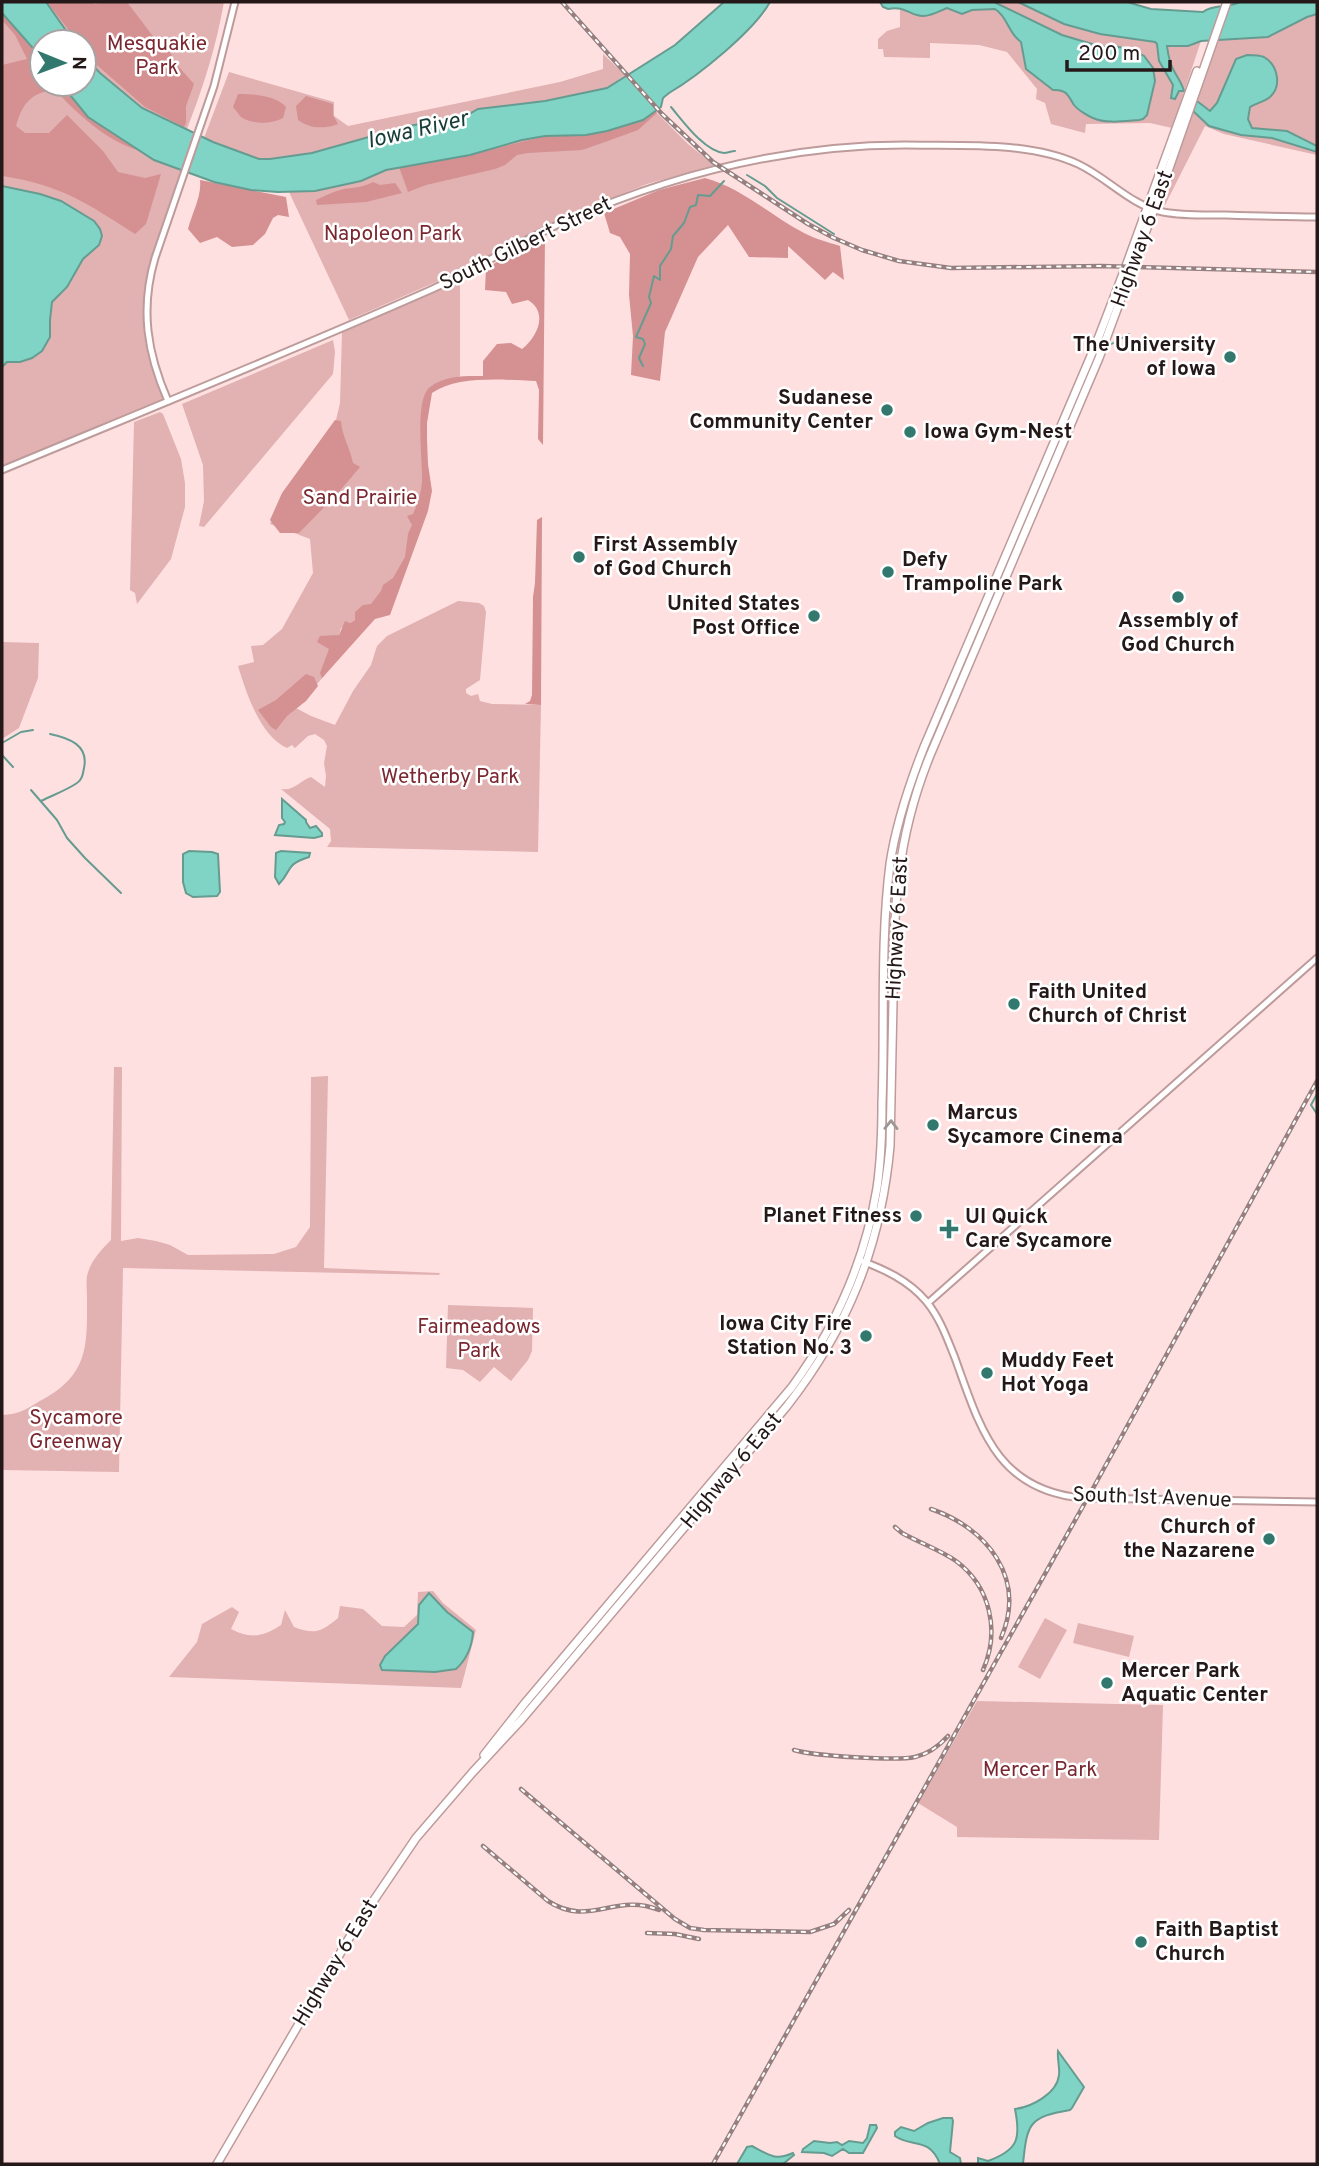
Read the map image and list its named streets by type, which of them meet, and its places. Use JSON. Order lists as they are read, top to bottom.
{
  "streets": {
    "main road": ["Highway 6 East", "South Gilbert Street", "South 1st Avenue"]
  },
  "crossings": [
    ["Highway 6 East", "South Gilbert Street"],
    ["Highway 6 East", "South 1st Avenue"]
  ],
  "water": ["Iowa River"],
  "parks": [
    "Mesquakie Park",
    "Napoleon Park",
    "Sand Prairie",
    "Wetherby Park",
    "Fairmeadows Park",
    "Sycamore Greenway",
    "Mercer Park"
  ],
  "places": {
    "other": [
      "The University of Iowa",
      "Sudanese Community Center",
      "Iowa Gym-Nest",
      "First Assembly of God Church",
      "Defy Trampoline Park",
      "Assembly of God Church",
      "United States Post Office",
      "Faith United Church of Christ",
      "Marcus Sycamore Cinema",
      "Planet Fitness",
      "Iowa City Fire Station No. 3",
      "Muddy Feet Hot Yoga",
      "Church of the Nazarene",
      "Mercer Park Aquatic Center",
      "Faith Baptist Church"
    ],
    "health": ["UI Quick Care Sycamore"]
  },
  "scale_bar": "200 m",
  "north": "right"
}
